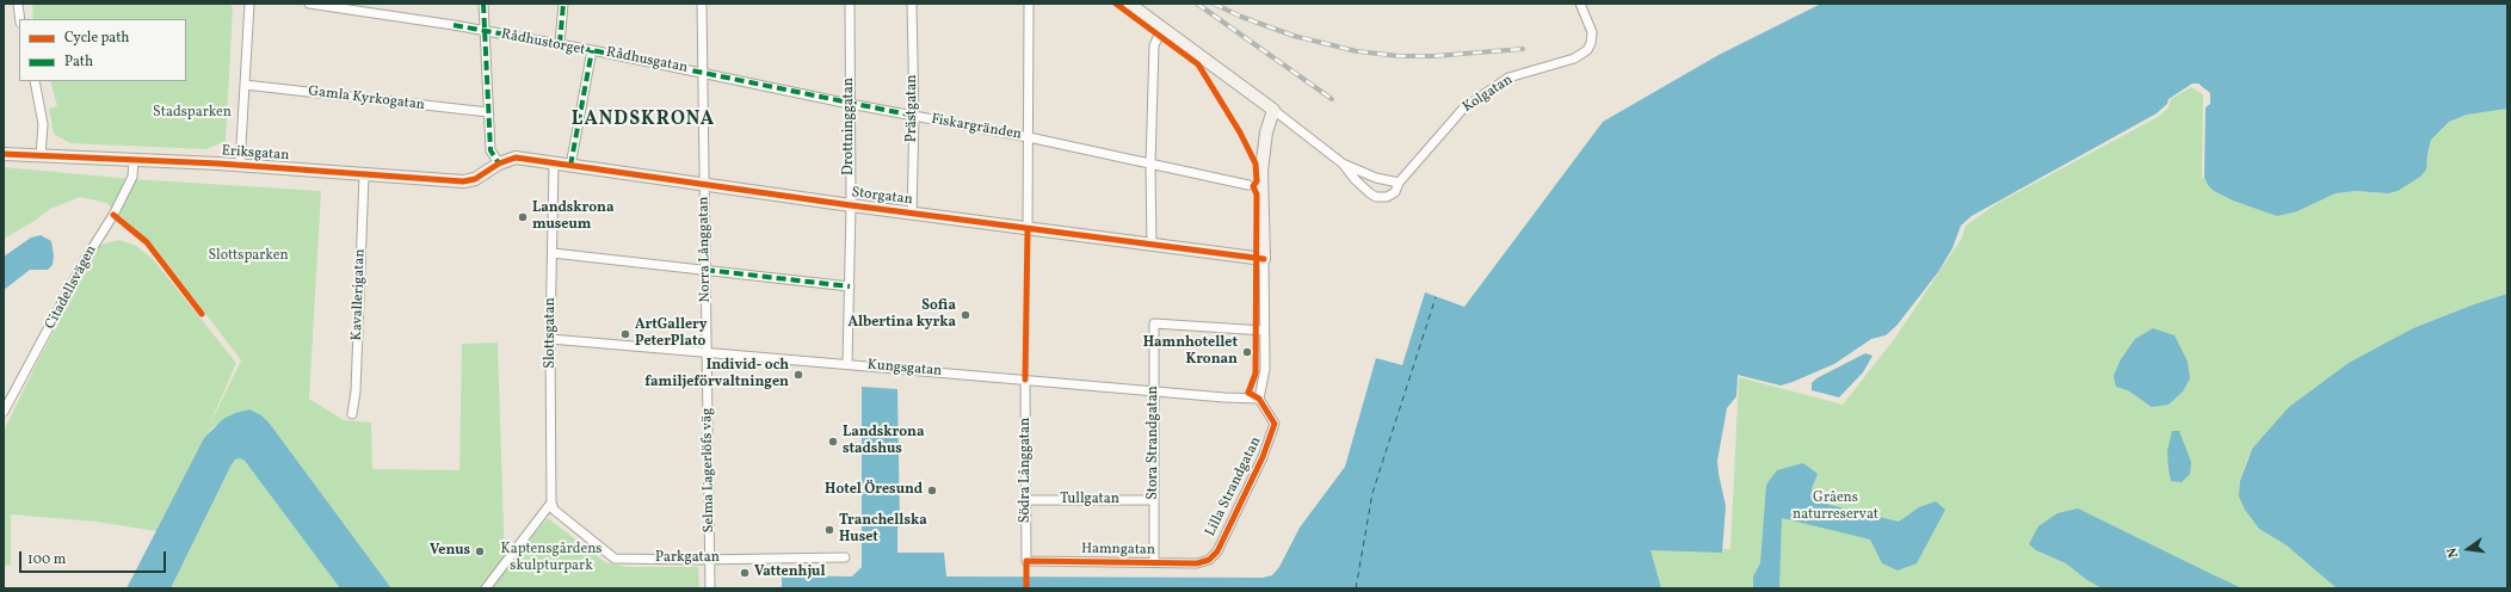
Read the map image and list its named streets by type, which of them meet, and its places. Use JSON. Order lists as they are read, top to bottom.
{
  "streets": {
    "street": [
      "Rådhustorget",
      "Rådhusgatan",
      "Kolgatan",
      "Gamla Kyrkogatan",
      "Prästgatan",
      "Drottninggatan",
      "Fiskargränden",
      "Eriksgatan",
      "Storgatan",
      "Norra Långgatan",
      "Citadellsvägen",
      "Kavallerigatan",
      "Slottsgatan",
      "Kungsgatan",
      "Stora Strandgatan",
      "Selma Lagerlöfs väg",
      "Södra Långgatan",
      "Lilla Strandgatan",
      "Tullgatan",
      "Hamngatan",
      "Parkgatan"
    ]
  },
  "crossings": [
    ["Rådhustorget", "Rådhusgatan"],
    ["Rådhustorget", "Gamla Kyrkogatan"],
    ["Rådhustorget", "Eriksgatan"],
    ["Rådhustorget", "Storgatan"],
    ["Rådhusgatan", "Fiskargränden"],
    ["Rådhusgatan", "Norra Långgatan"],
    ["Prästgatan", "Fiskargränden"],
    ["Prästgatan", "Storgatan"],
    ["Drottninggatan", "Fiskargränden"],
    ["Drottninggatan", "Storgatan"],
    ["Drottninggatan", "Kungsgatan"],
    ["Fiskargränden", "Norra Långgatan"],
    ["Eriksgatan", "Storgatan"],
    ["Eriksgatan", "Citadellsvägen"],
    ["Eriksgatan", "Kavallerigatan"],
    ["Storgatan", "Norra Långgatan"],
    ["Storgatan", "Slottsgatan"],
    ["Norra Långgatan", "Kungsgatan"],
    ["Norra Långgatan", "Selma Lagerlöfs väg"],
    ["Slottsgatan", "Kungsgatan"],
    ["Slottsgatan", "Parkgatan"],
    ["Kungsgatan", "Stora Strandgatan"],
    ["Kungsgatan", "Selma Lagerlöfs väg"],
    ["Kungsgatan", "Södra Långgatan"],
    ["Kungsgatan", "Lilla Strandgatan"],
    ["Stora Strandgatan", "Tullgatan"],
    ["Stora Strandgatan", "Hamngatan"],
    ["Selma Lagerlöfs väg", "Parkgatan"],
    ["Södra Långgatan", "Tullgatan"],
    ["Södra Långgatan", "Hamngatan"],
    ["Lilla Strandgatan", "Hamngatan"]
  ],
  "districts": ["LANDSKRONA"],
  "parks": [
    "Stadsparken",
    "Slottsparken",
    "Gråens naturreservat",
    "Kaptensgårdens skulpturpark"
  ],
  "places": [
    "Landskrona museum",
    "Sofia Albertina kyrka",
    "ArtGallery PeterPlato",
    "Hamnhotellet Kronan",
    "Individ- och familjeförvaltningen",
    "Landskrona stadshus",
    "Hotel Öresund",
    "Tranchellska Huset",
    "Venus",
    "Vattenhjul"
  ],
  "legend": ["Cycle path", "Path"],
  "scale_bar": "100 m",
  "north": "left"
}
